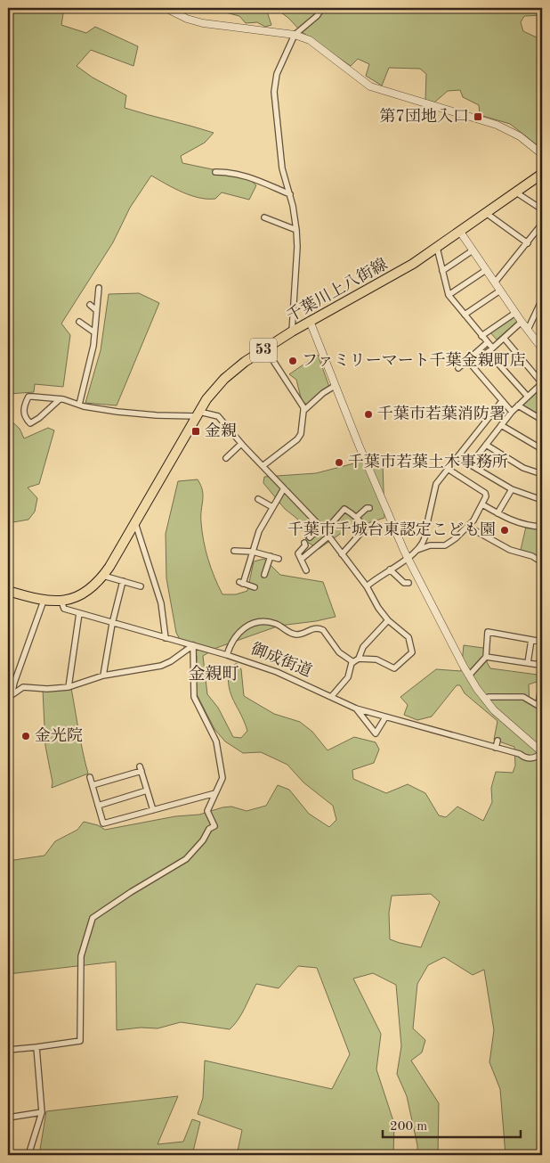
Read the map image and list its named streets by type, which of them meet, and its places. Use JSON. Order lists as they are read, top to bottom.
{
  "streets": {
    "main road": ["千葉川上八街線", "53", "御成街道"]
  },
  "crossings": [
    ["千葉川上八街線", "御成街道"]
  ],
  "districts": ["金親町"],
  "places": {
    "transit": ["第7団地入口", "金親"],
    "other": [
      "ファミリーマート千葉金親町店",
      "千葉市若葉消防署",
      "千葉市若葉土木事務所",
      "千葉市千城台東認定こども園",
      "金光院"
    ]
  },
  "scale_bar": "200 m"
}
